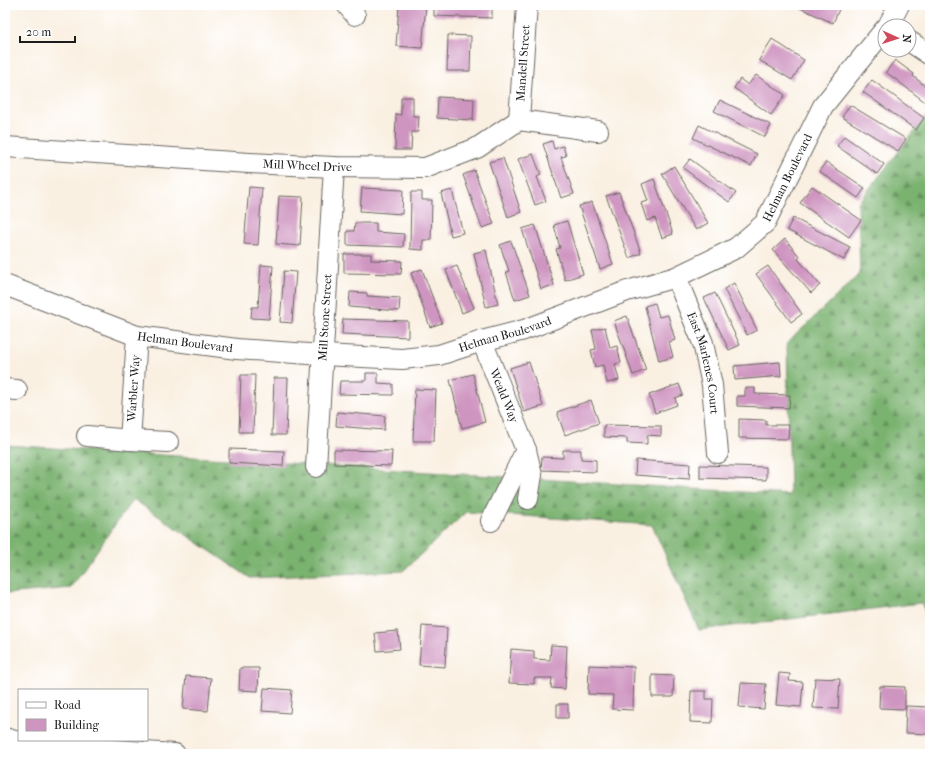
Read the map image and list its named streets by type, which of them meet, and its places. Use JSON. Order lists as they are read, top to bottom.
{
  "streets": {
    "street": [
      "Mandell Street",
      "Mill Wheel Drive",
      "Helman Boulevard",
      "Mill Stone Street",
      "East Marlenes Court",
      "Warbler Way",
      "Weald Way"
    ]
  },
  "crossings": [
    ["Mandell Street", "Mill Wheel Drive"],
    ["Mill Wheel Drive", "Mill Stone Street"],
    ["Helman Boulevard", "Mill Stone Street"],
    ["Helman Boulevard", "East Marlenes Court"],
    ["Helman Boulevard", "Warbler Way"],
    ["Helman Boulevard", "Weald Way"]
  ],
  "legend": ["Road", "Building"],
  "scale_bar": "20 m",
  "north": "right"
}
